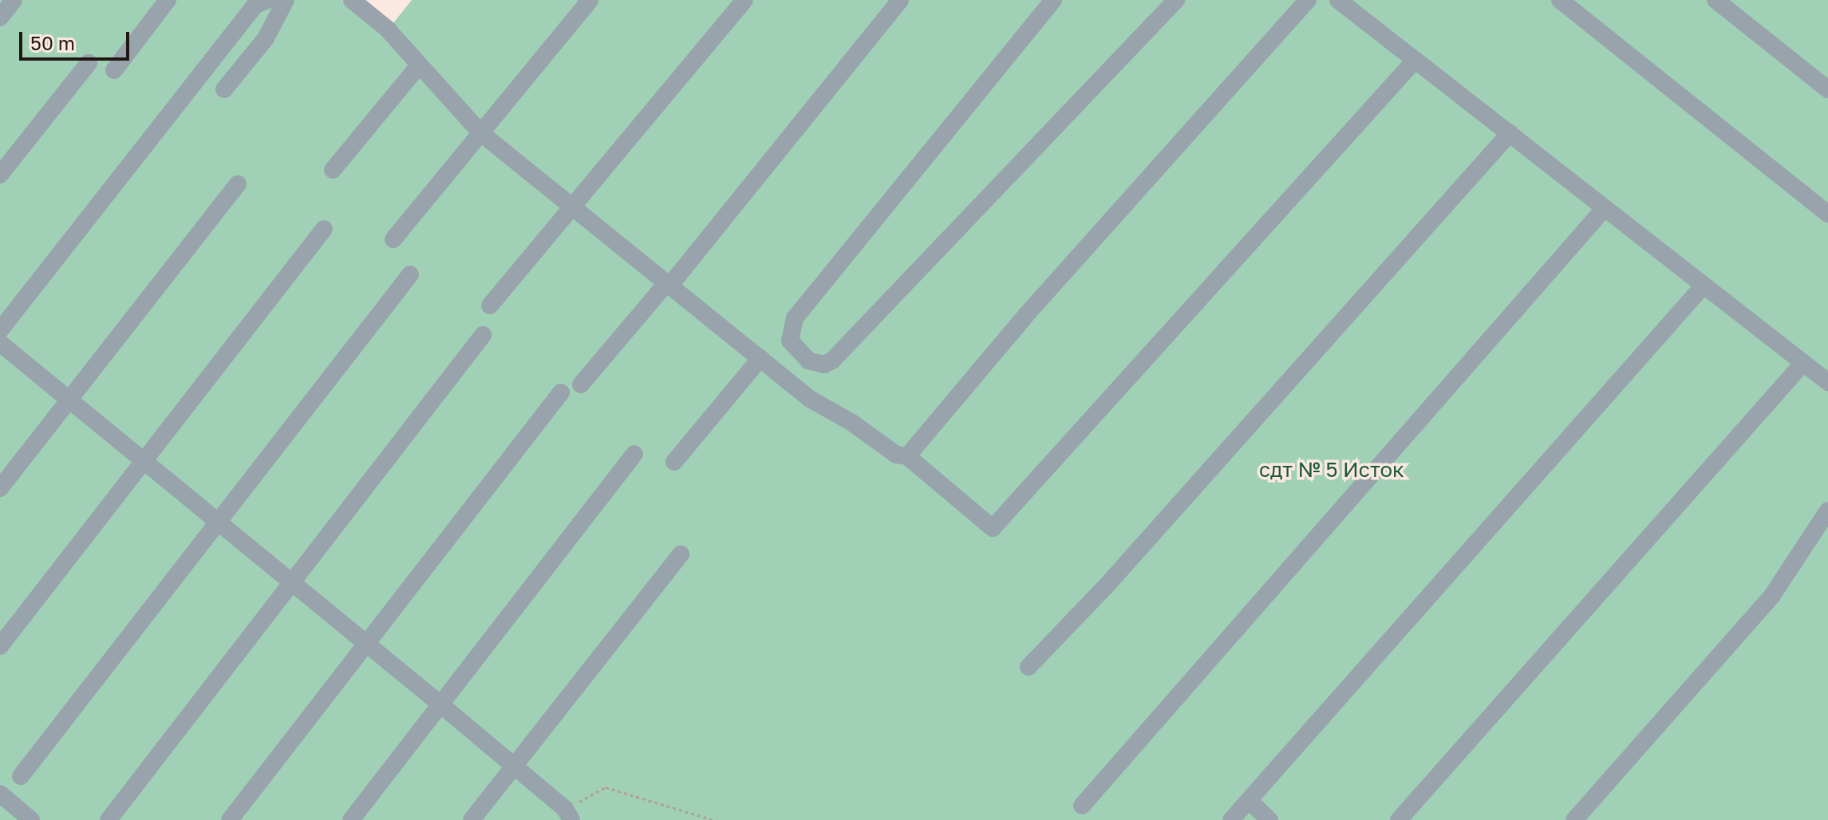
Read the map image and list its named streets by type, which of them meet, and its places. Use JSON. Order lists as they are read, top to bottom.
{
  "parks": ["сдт № 5 Исток"],
  "scale_bar": "50 m"
}
